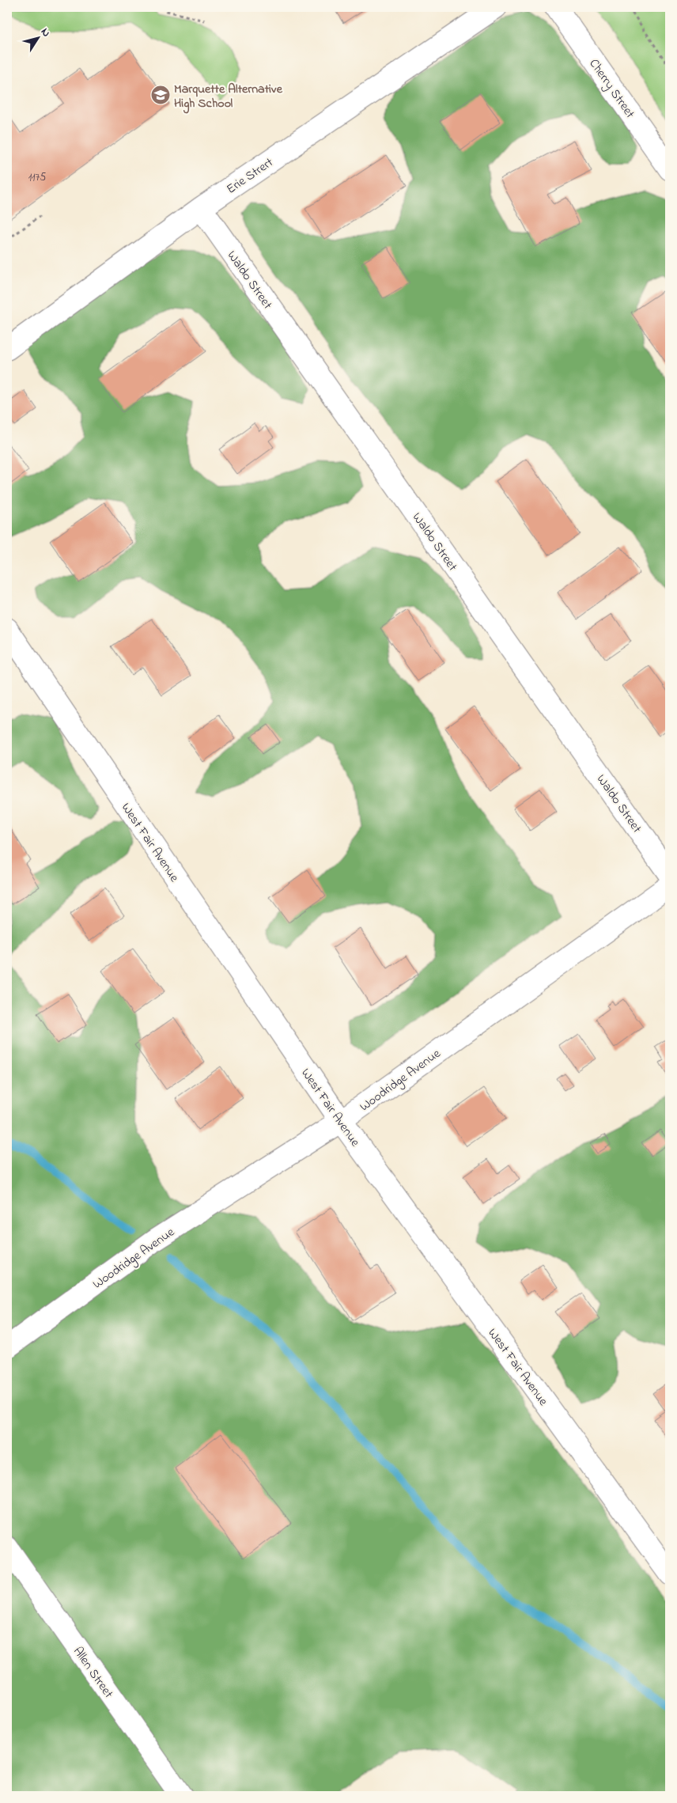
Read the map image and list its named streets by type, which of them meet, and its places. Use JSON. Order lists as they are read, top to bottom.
{
  "streets": {
    "street": [
      "Cherry Street",
      "Erie Strert",
      "Waldo Street",
      "West Fair Avenue",
      "Woodridge Avenue",
      "Allen Street"
    ]
  },
  "crossings": [
    ["Erie Strert", "Waldo Street"],
    ["West Fair Avenue", "Woodridge Avenue"]
  ],
  "places": {
    "school or university": ["Marquette Alternative High School"]
  },
  "house_numbers": ["1175"],
  "north": "top right"
}
